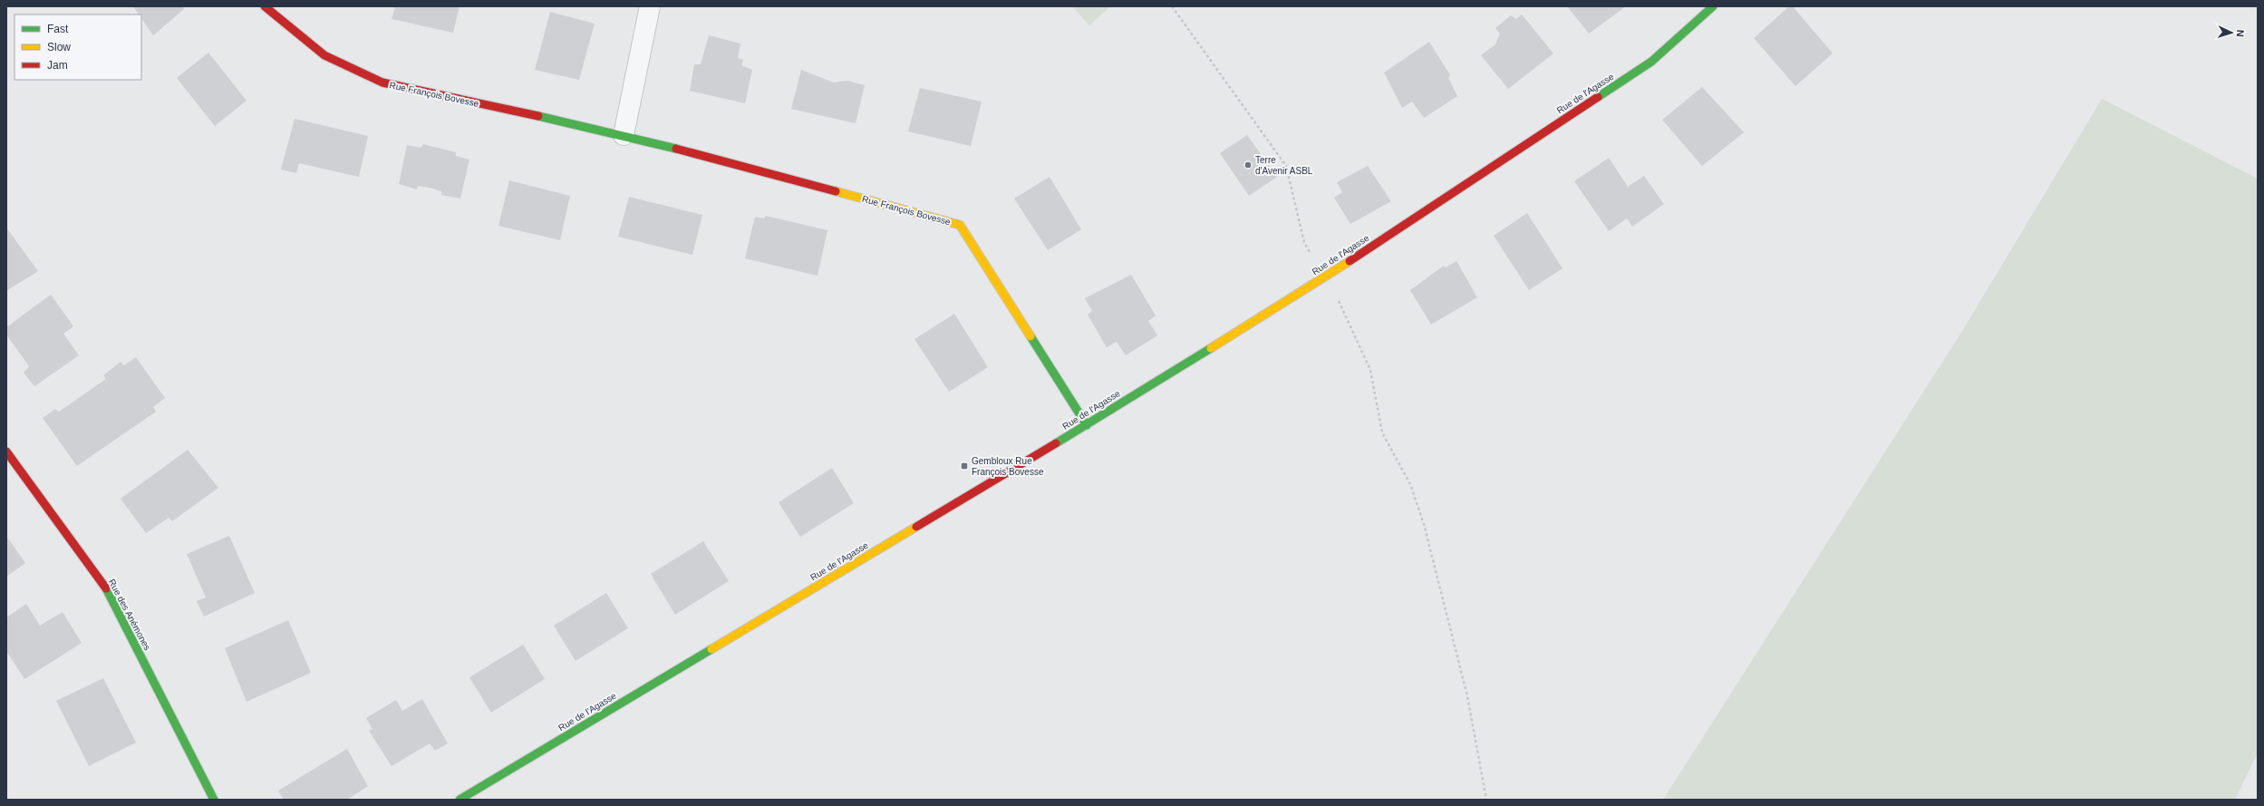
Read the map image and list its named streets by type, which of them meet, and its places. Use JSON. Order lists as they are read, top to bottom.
{
  "streets": {
    "street": ["Rue de l'Agasse", "Rue François Bovesse", "Rue des Anémones"]
  },
  "crossings": [
    ["Rue de l'Agasse", "Rue François Bovesse"]
  ],
  "places": {
    "other": ["Terre d'Avenir ASBL"],
    "transit": ["Gembloux Rue François Bovesse"]
  },
  "legend": ["Fast", "Slow", "Jam"],
  "north": "right"
}
